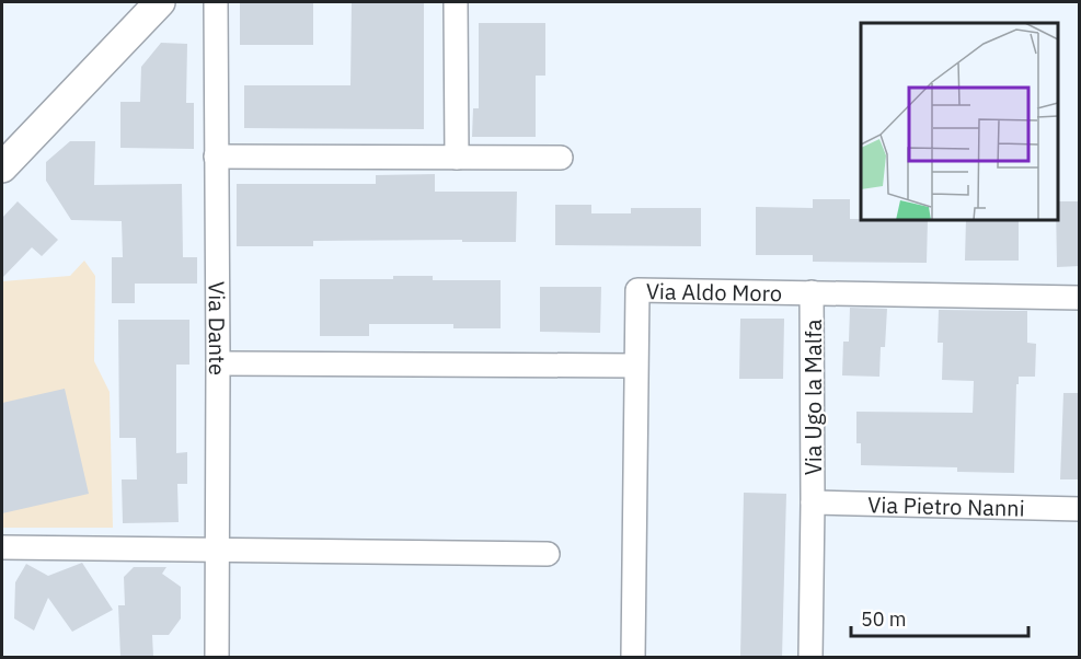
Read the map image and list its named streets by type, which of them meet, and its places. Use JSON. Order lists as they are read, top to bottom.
{
  "streets": {
    "street": [
      "Via Aldo Moro",
      "Via Dante",
      "Via Ugo la Malfa",
      "Via Pietro Nanni"
    ]
  },
  "crossings": [
    ["Via Aldo Moro", "Via Ugo la Malfa"],
    ["Via Ugo la Malfa", "Via Pietro Nanni"]
  ],
  "scale_bar": "50 m"
}
